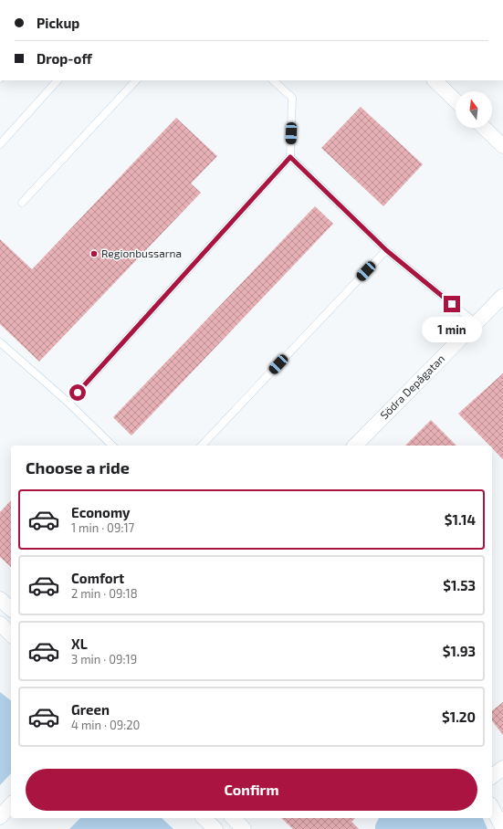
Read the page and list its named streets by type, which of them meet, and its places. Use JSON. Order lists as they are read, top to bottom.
{
  "streets": {
    "street": ["Södra Depågatan"]
  },
  "places": ["Regionbussarna"],
  "north": "top",
  "page": {
    "banner": ["Pickup", "Drop-off"],
    "bubble": "1 min",
    "heading": "Choose a ride",
    "list": [
      {
        "name": "Economy",
        "note": "1 min · 09:17",
        "value": "$1.14"
      },
      {
        "name": "Comfort",
        "note": "2 min · 09:18",
        "value": "$1.53"
      },
      {
        "name": "XL",
        "note": "3 min · 09:19",
        "value": "$1.93"
      },
      {
        "name": "Green",
        "note": "4 min · 09:20",
        "value": "$1.20"
      }
    ],
    "buttons": "Confirm"
  }
}
